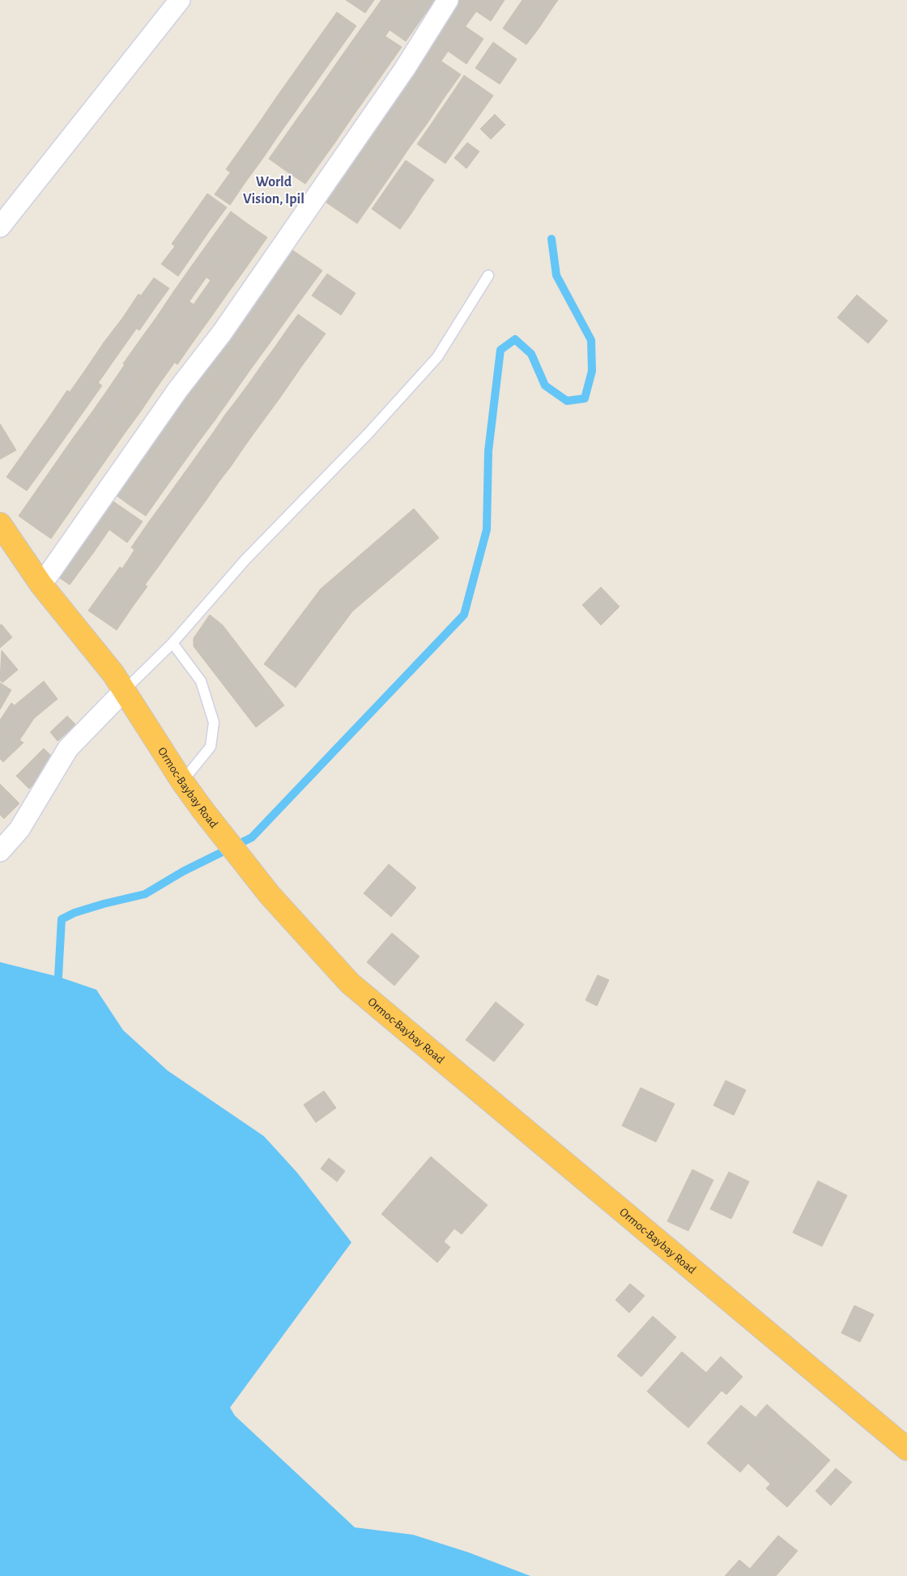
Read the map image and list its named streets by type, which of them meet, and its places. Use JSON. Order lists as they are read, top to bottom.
{
  "streets": {
    "highway": ["Ormoc-Baybay Road"]
  },
  "districts": ["World Vision, Ipil"]
}
